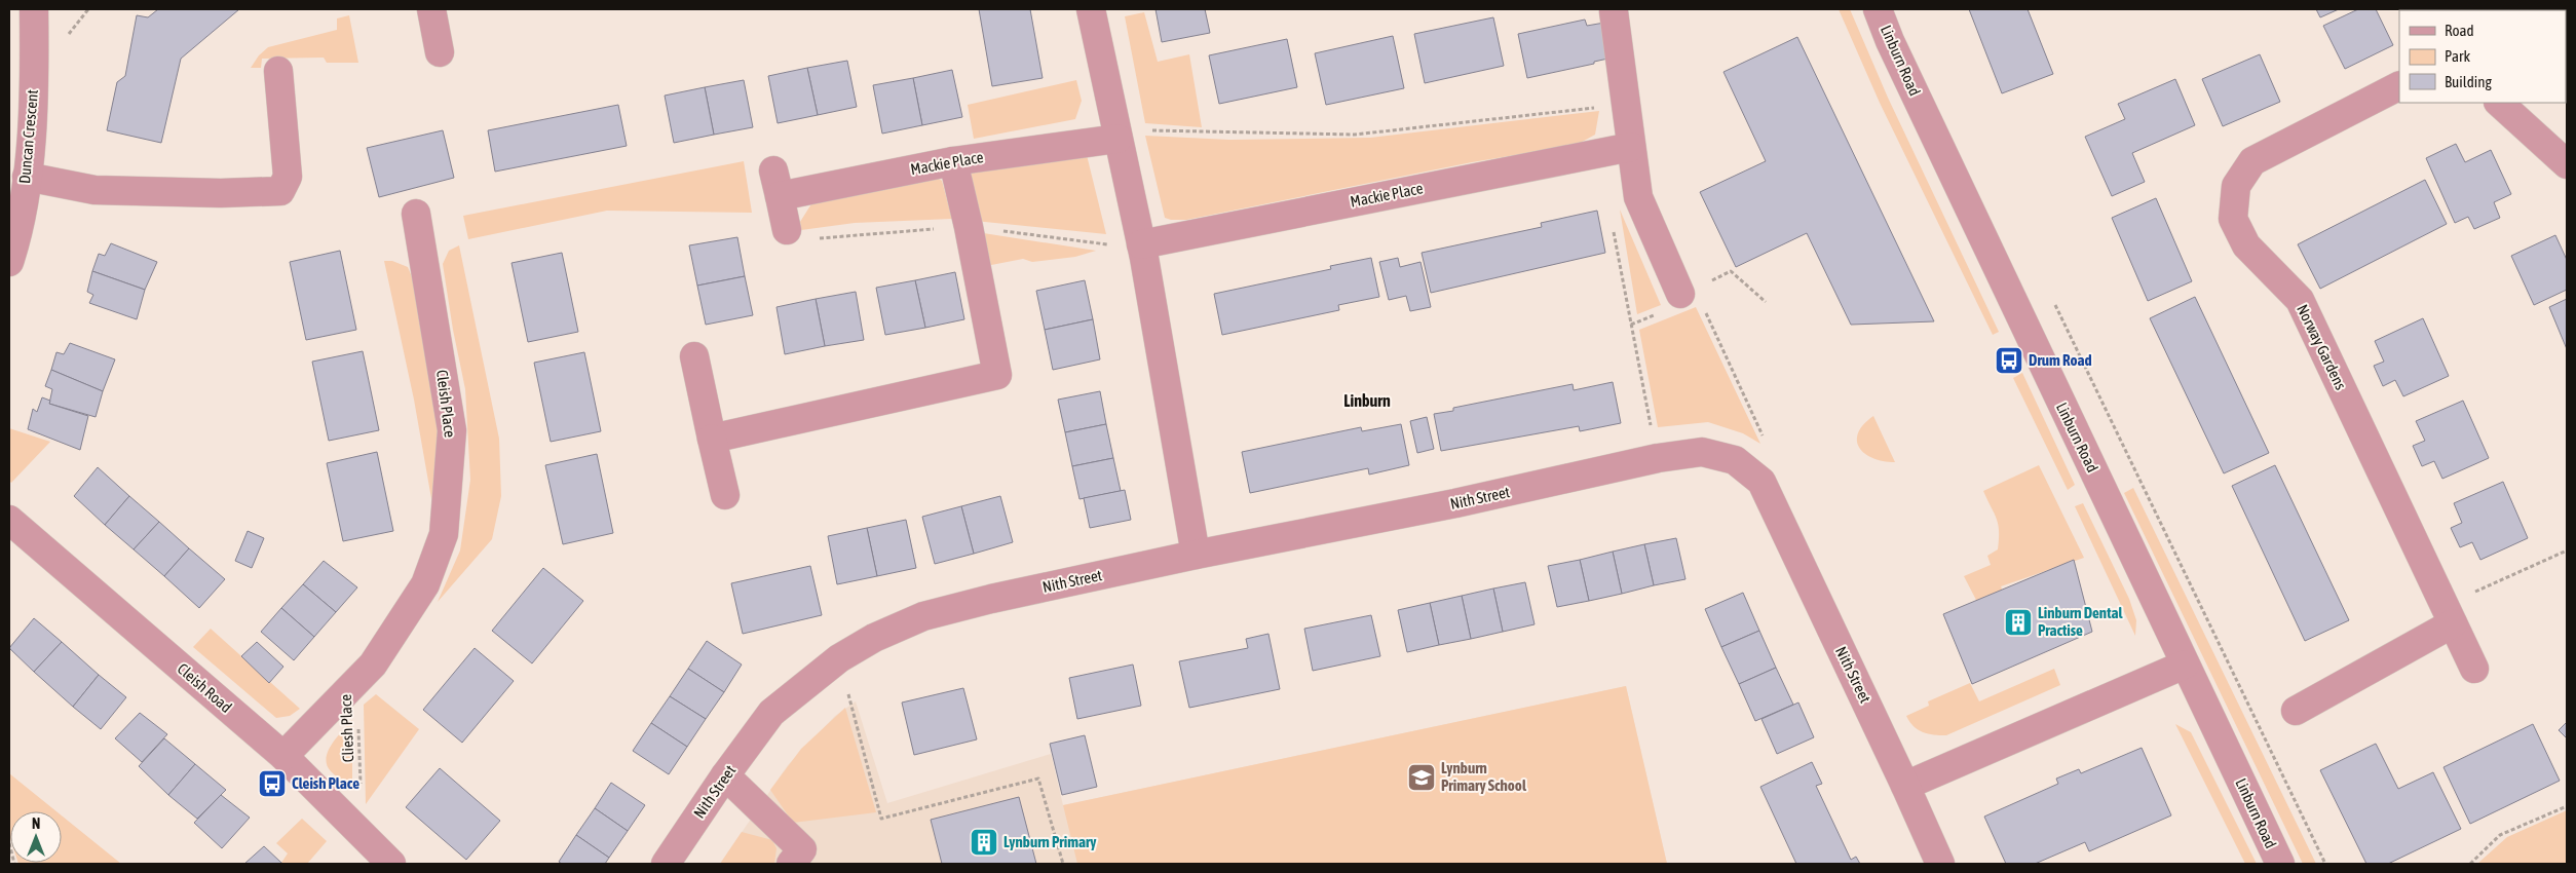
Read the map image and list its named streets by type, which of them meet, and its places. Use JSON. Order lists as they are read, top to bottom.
{
  "streets": {
    "street": [
      "Linburn Road",
      "Duncan Crescent",
      "Mackie Place",
      "Norway Gardens",
      "Cleish Place",
      "Nith Street",
      "Cleish Road"
    ],
    "path": ["Cliesh Place"]
  },
  "crossings": [
    ["Cleish Place", "Cleish Road"],
    ["Cleish Place", "Cliesh Place"],
    ["Cleish Road", "Cliesh Place"]
  ],
  "districts": ["Linburn"],
  "places": {
    "bus stop": ["Drum Road", "Cleish Place"],
    "building": ["Linburn Dental Practise", "Lynburn Primary"],
    "school or university": ["Lynburn Primary School"]
  },
  "legend": ["Road", "Park", "Building"],
  "north": "top"
}
